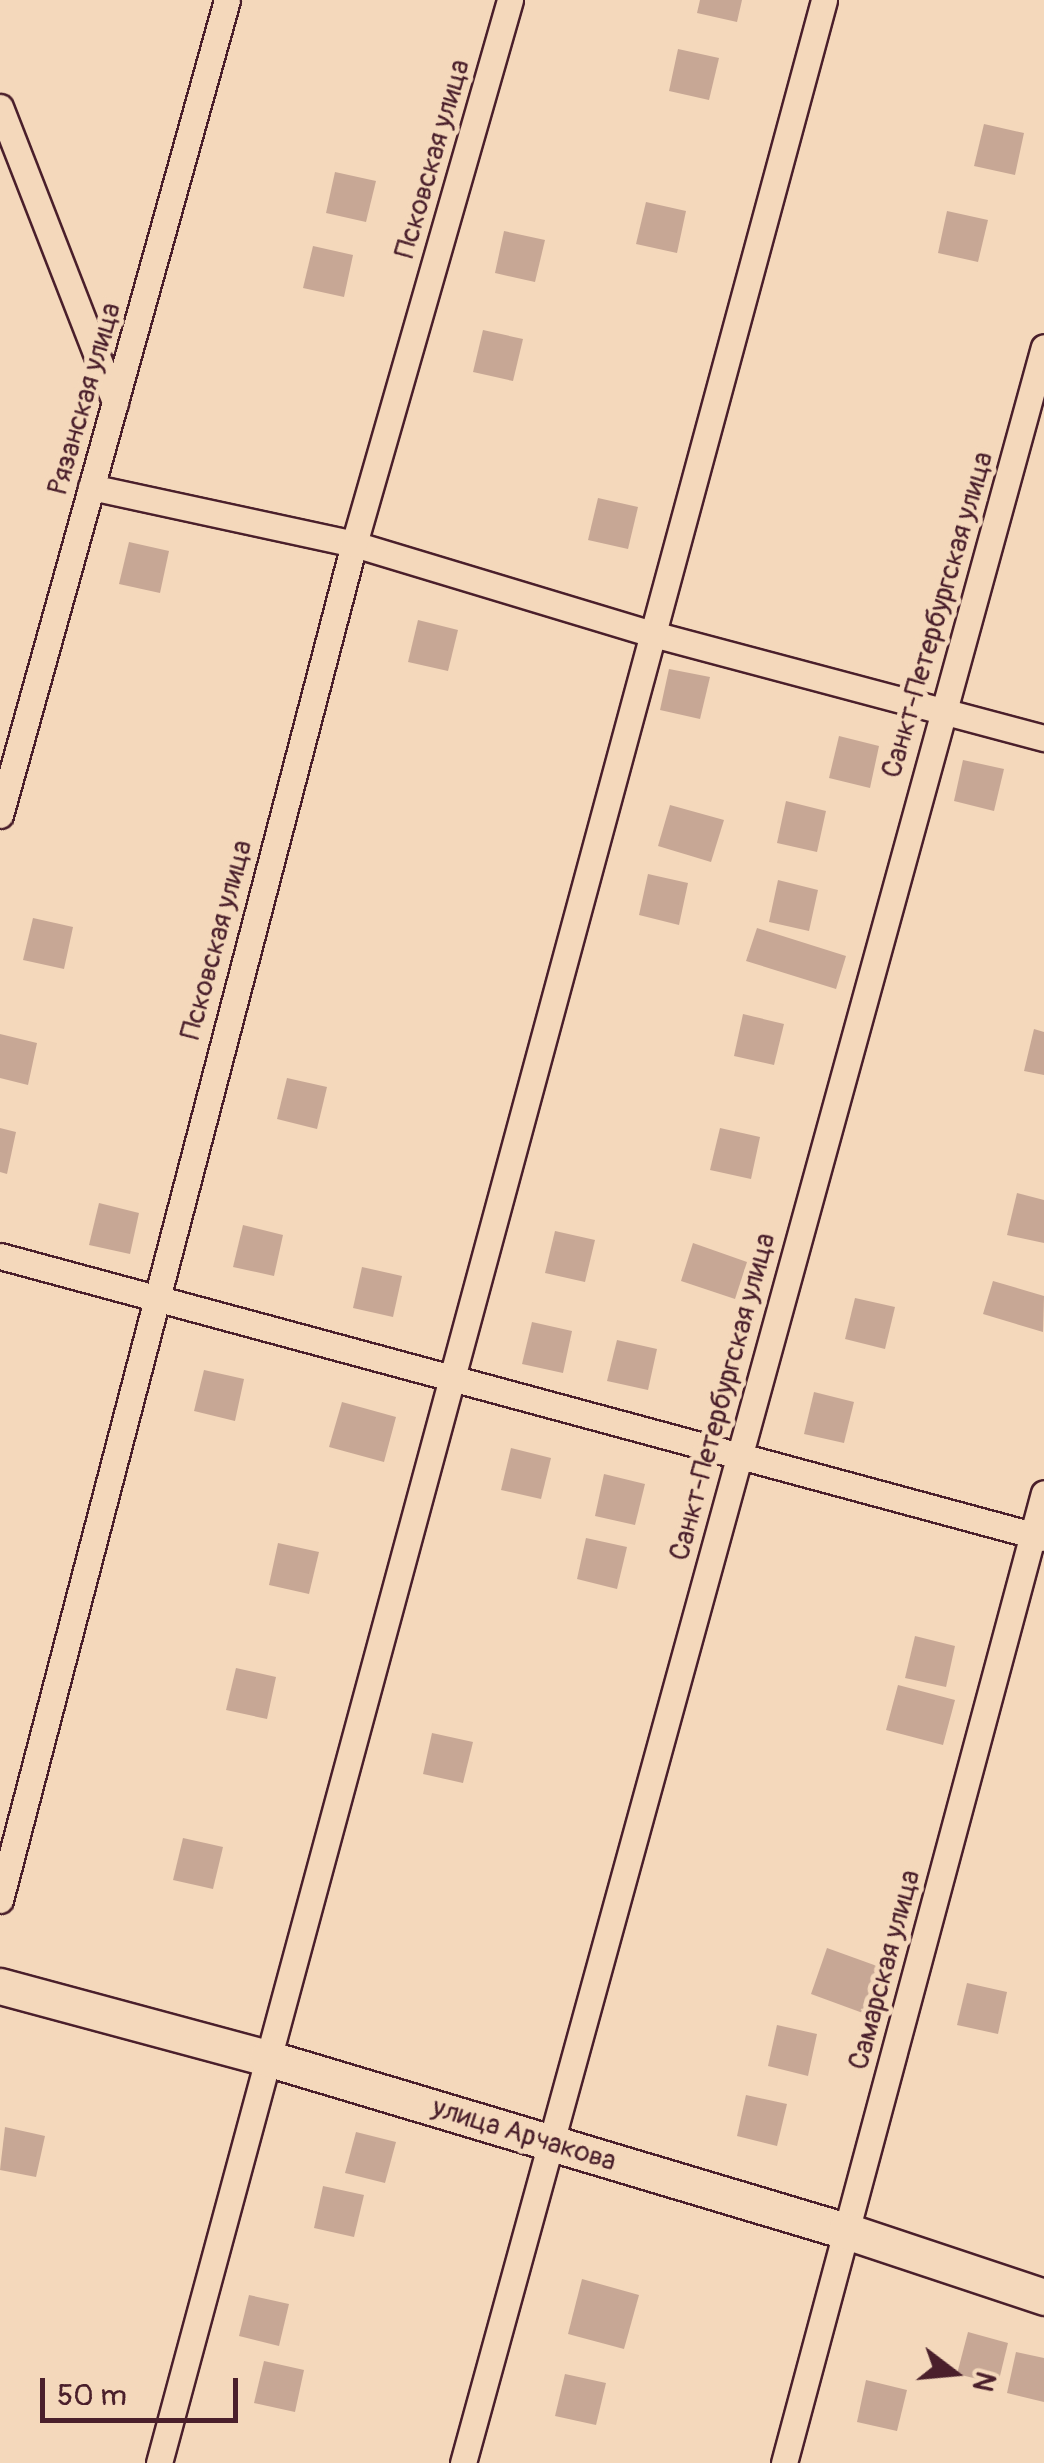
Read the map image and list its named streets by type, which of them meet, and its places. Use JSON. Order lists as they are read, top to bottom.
{
  "streets": {
    "street": [
      "Псковская улица",
      "Рязанская улица",
      "Санкт-Петербургская улица",
      "Самарская улица",
      "улица Арчакова"
    ]
  },
  "crossings": [
    ["Санкт-Петербургская улица", "улица Арчакова"],
    ["Самарская улица", "улица Арчакова"]
  ],
  "scale_bar": "50 m",
  "north": "right"
}
